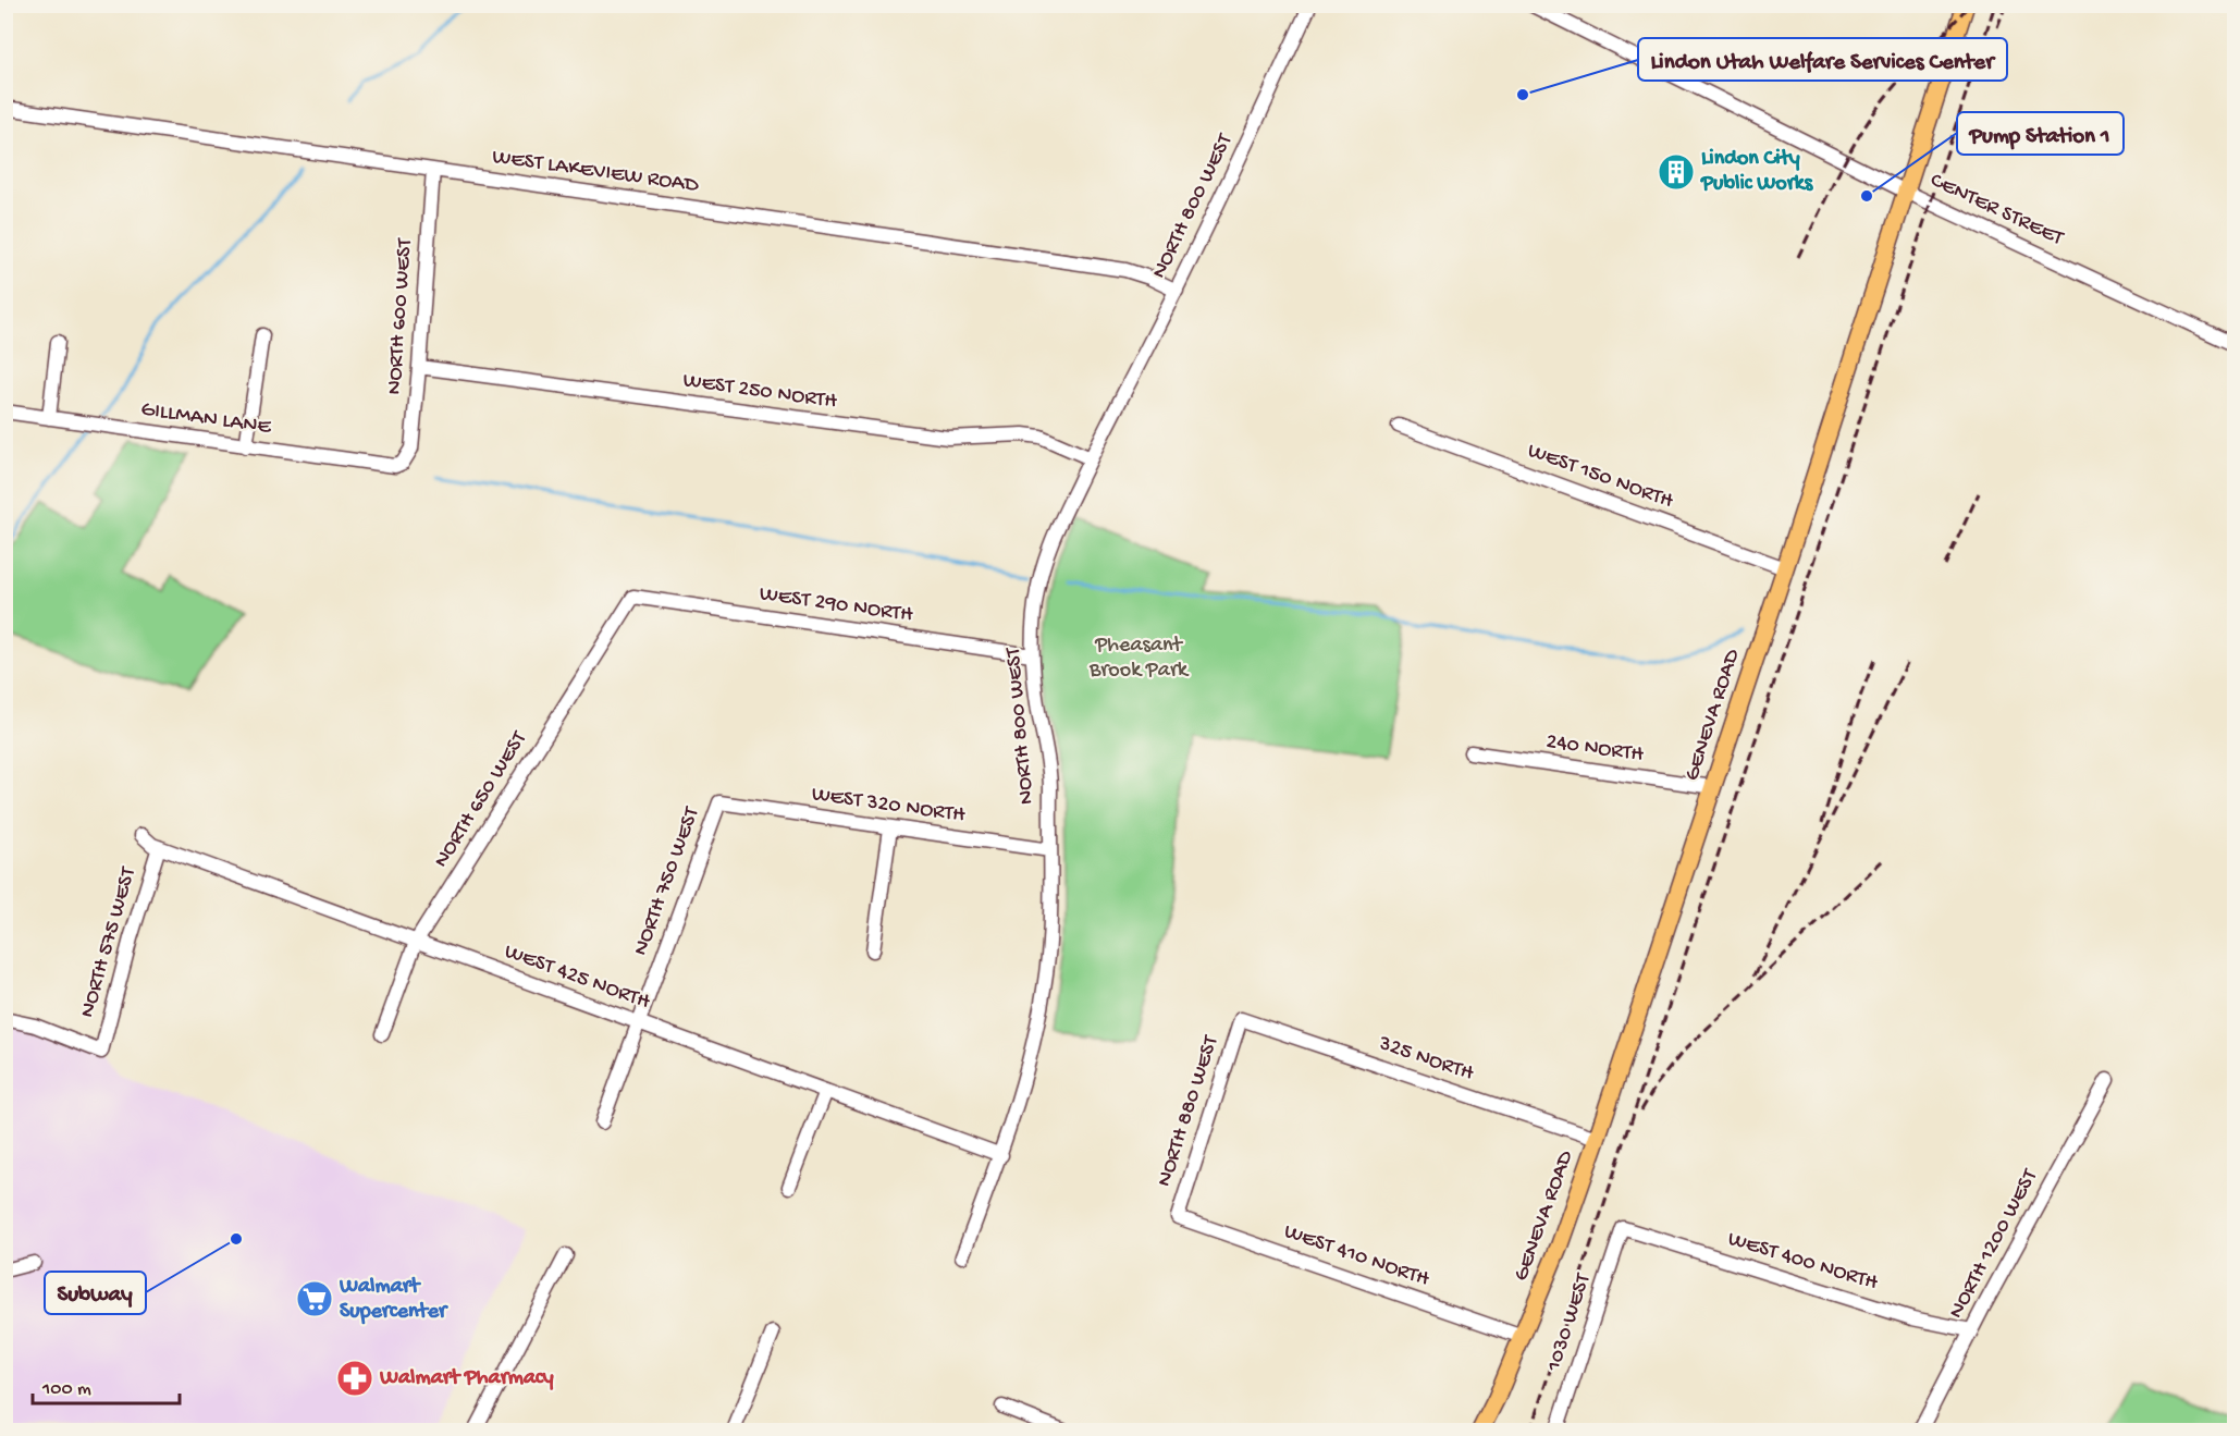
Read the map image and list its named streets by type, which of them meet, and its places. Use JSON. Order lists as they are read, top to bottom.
{
  "streets": {
    "main road": ["GENEVA ROAD"],
    "street": [
      "WEST LAKEVIEW ROAD",
      "NORTH 800 WEST",
      "CENTER STREET",
      "NORTH 600 WEST",
      "WEST 250 NORTH",
      "GILLMAN LANE",
      "WEST 150 NORTH",
      "WEST 290 NORTH",
      "240 NORTH",
      "NORTH 650 WEST",
      "WEST 320 NORTH",
      "NORTH 750 WEST",
      "NORTH 575 WEST",
      "WEST 425 NORTH",
      "325 NORTH",
      "NORTH 880 WEST",
      "NORTH 1200 WEST",
      "WEST 410 NORTH",
      "WEST 400 NORTH",
      "1030 WEST"
    ]
  },
  "crossings": [
    ["WEST LAKEVIEW ROAD", "NORTH 800 WEST"],
    ["WEST LAKEVIEW ROAD", "NORTH 600 WEST"],
    ["NORTH 800 WEST", "WEST 250 NORTH"],
    ["NORTH 800 WEST", "WEST 290 NORTH"],
    ["NORTH 800 WEST", "WEST 320 NORTH"],
    ["NORTH 800 WEST", "WEST 425 NORTH"],
    ["CENTER STREET", "GENEVA ROAD"],
    ["NORTH 600 WEST", "WEST 250 NORTH"],
    ["NORTH 600 WEST", "GILLMAN LANE"],
    ["WEST 150 NORTH", "GENEVA ROAD"],
    ["WEST 290 NORTH", "NORTH 650 WEST"],
    ["GENEVA ROAD", "240 NORTH"],
    ["GENEVA ROAD", "325 NORTH"],
    ["GENEVA ROAD", "WEST 410 NORTH"],
    ["NORTH 650 WEST", "WEST 425 NORTH"],
    ["WEST 320 NORTH", "NORTH 750 WEST"],
    ["NORTH 750 WEST", "WEST 425 NORTH"],
    ["NORTH 575 WEST", "WEST 425 NORTH"],
    ["325 NORTH", "NORTH 880 WEST"],
    ["NORTH 880 WEST", "WEST 410 NORTH"],
    ["NORTH 1200 WEST", "WEST 400 NORTH"],
    ["WEST 400 NORTH", "1030 WEST"]
  ],
  "parks": ["Pheasant Brook Park"],
  "places": {
    "other": ["Lindon Utah Welfare Services Center", "Pump Station 1", "Subway"],
    "building": ["Lindon City Public Works"],
    "supermarket": ["Walmart Supercenter"],
    "pharmacy": ["Walmart Pharmacy"]
  },
  "scale_bar": "100 m"
}
